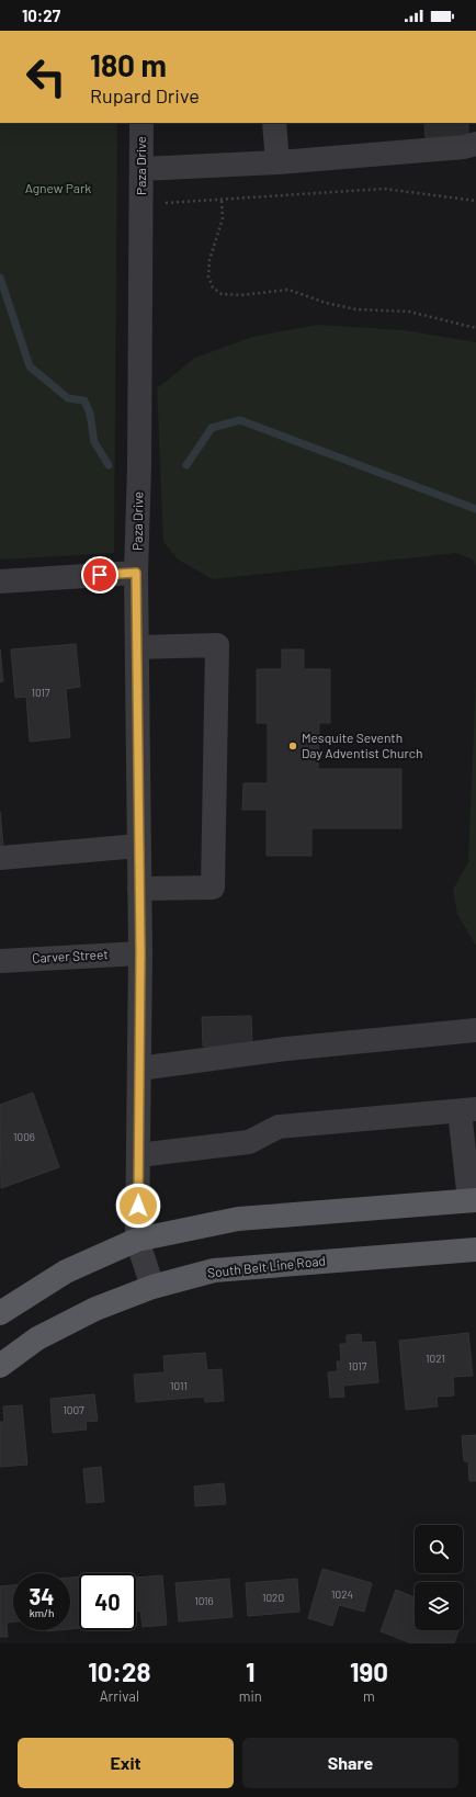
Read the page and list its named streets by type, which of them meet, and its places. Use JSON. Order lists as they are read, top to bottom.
{
  "streets": {
    "main road": ["South Belt Line Road"],
    "street": ["Paza Drive", "Carver Street"]
  },
  "crossings": [
    ["Paza Drive", "Carver Street"],
    ["Paza Drive", "South Belt Line Road"]
  ],
  "parks": ["Agnew Park"],
  "places": ["Mesquite Seventh Day Adventist Church"],
  "house_numbers": [
    "1017",
    "1006",
    "1021",
    "1017",
    "1011",
    "1007",
    "1024",
    "1020",
    "1016"
  ],
  "page": {
    "status": "10:27",
    "turn": ["180 m", "Rupard Drive"],
    "speed": "34 km/h",
    "limit": "40",
    "eta": [
      "10:28",
      "Arrival",
      "1",
      "min",
      "190",
      "m"
    ],
    "buttons": ["Exit", "Share"]
  }
}
